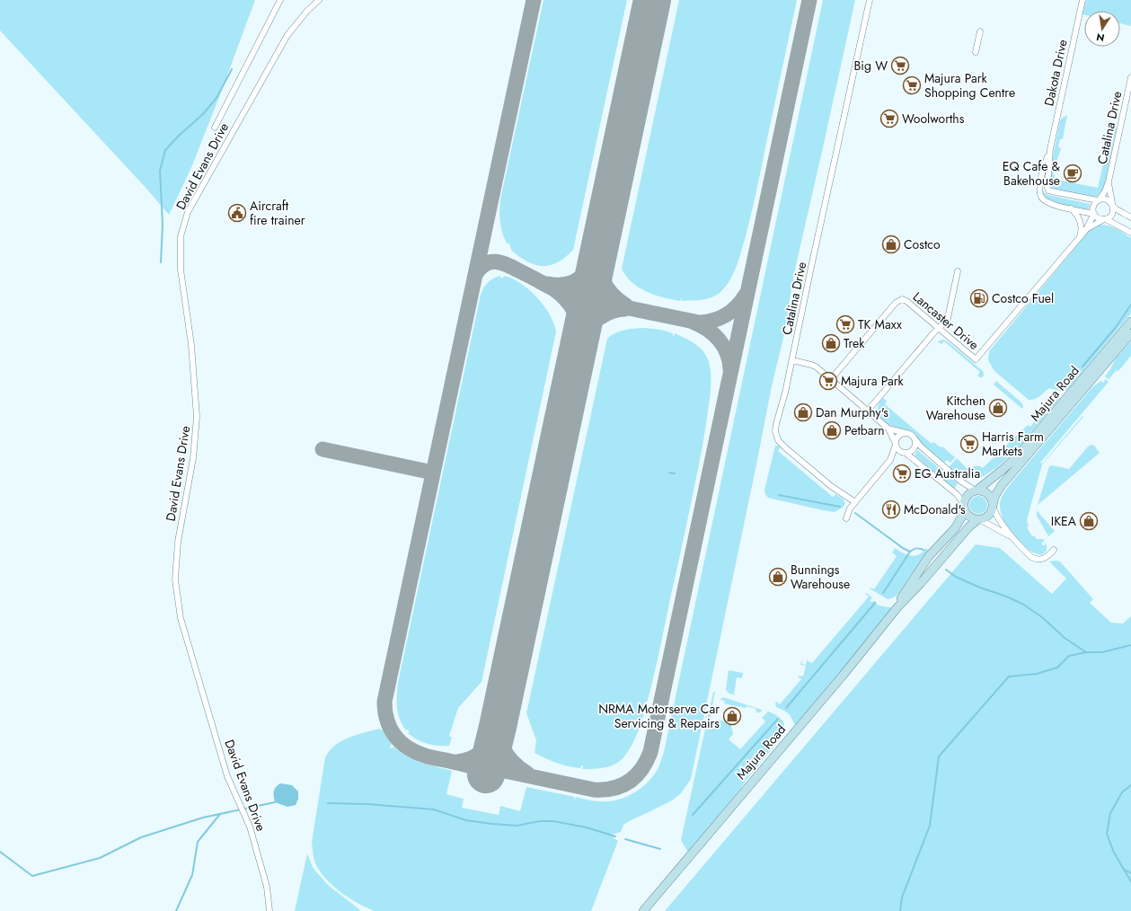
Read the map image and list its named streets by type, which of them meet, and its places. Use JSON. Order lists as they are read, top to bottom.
{
  "streets": {
    "main road": ["Majura Road"],
    "street": [
      "Dakota Drive",
      "Catalina Drive",
      "David Evans Drive",
      "Lancaster Drive"
    ]
  },
  "places": {
    "supermarket": [
      "Big W",
      "Majura Park Shopping Centre",
      "Woolworths",
      "TK Maxx",
      "Majura Park",
      "Harris Farm Markets",
      "EG Australia"
    ],
    "cafe": ["EQ Cafe & Bakehouse"],
    "public building": ["Aircraft fire trainer"],
    "shop": [
      "Costco",
      "Trek",
      "Kitchen Warehouse",
      "Dan Murphy's",
      "Petbarn",
      "IKEA",
      "Bunnings Warehouse",
      "NRMA Motorserve Car Servicing & Repairs"
    ],
    "fuel station": ["Costco Fuel"],
    "restaurant": ["McDonald's"]
  },
  "north": "bottom"
}
